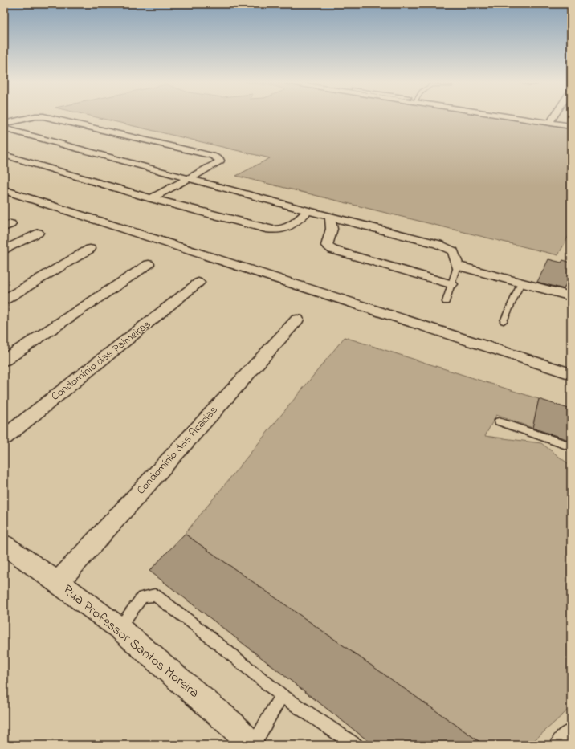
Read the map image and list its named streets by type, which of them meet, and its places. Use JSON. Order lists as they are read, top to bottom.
{
  "streets": {
    "street": ["Condomínio das Palmeiras", "Condomínio das Acácias", "Rua Professor Santos Moreira"]
  },
  "crossings": [
    ["Condomínio das Acácias", "Rua Professor Santos Moreira"]
  ]
}
